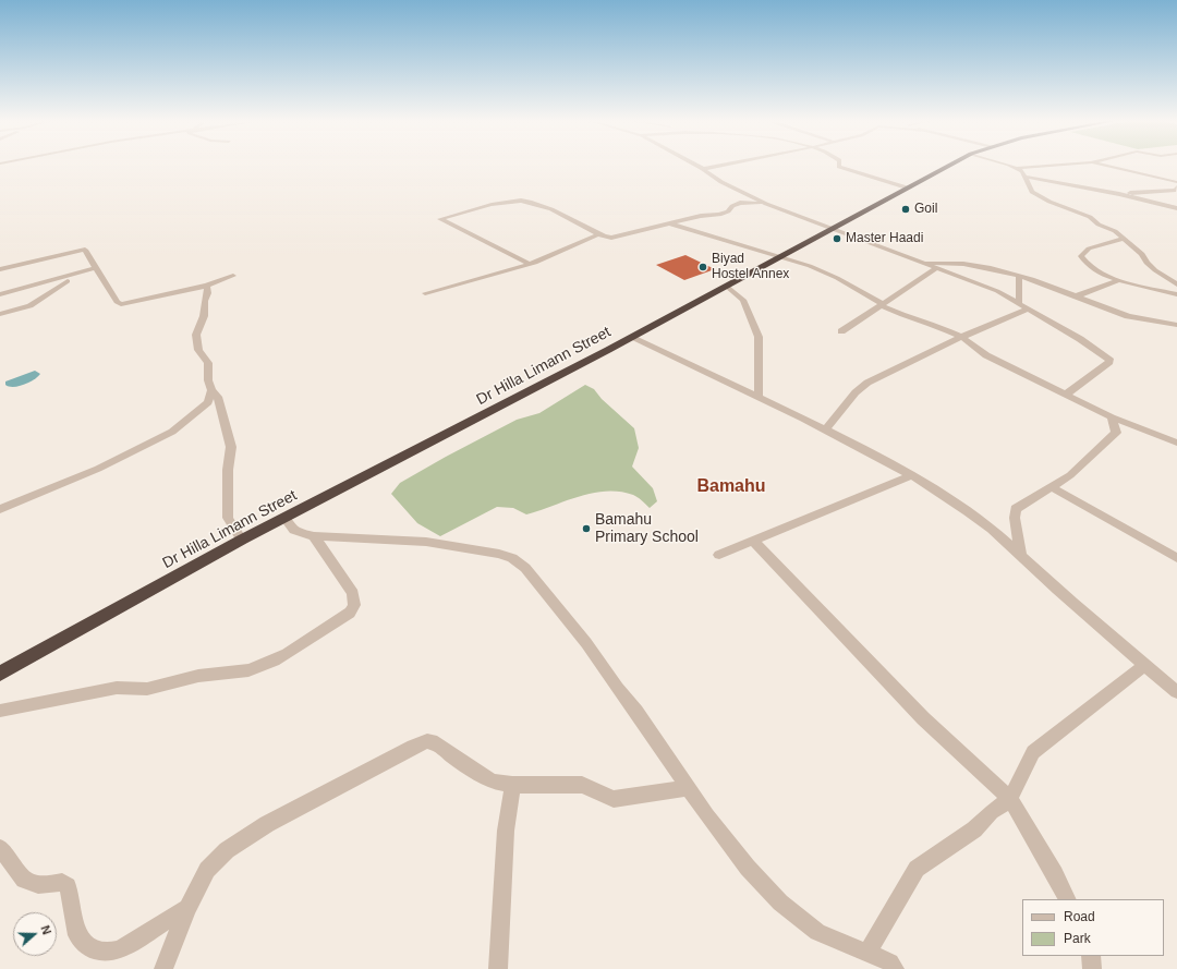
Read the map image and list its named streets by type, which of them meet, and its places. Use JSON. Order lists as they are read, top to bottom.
{
  "streets": {
    "highway": ["Dr Hilla Limann Street"]
  },
  "districts": ["Bamahu"],
  "places": [
    "Goil",
    "Master Haadi",
    "Biyad Hostel Annex",
    "Bamahu Primary School"
  ],
  "legend": ["Road", "Park"],
  "north": "right"
}
